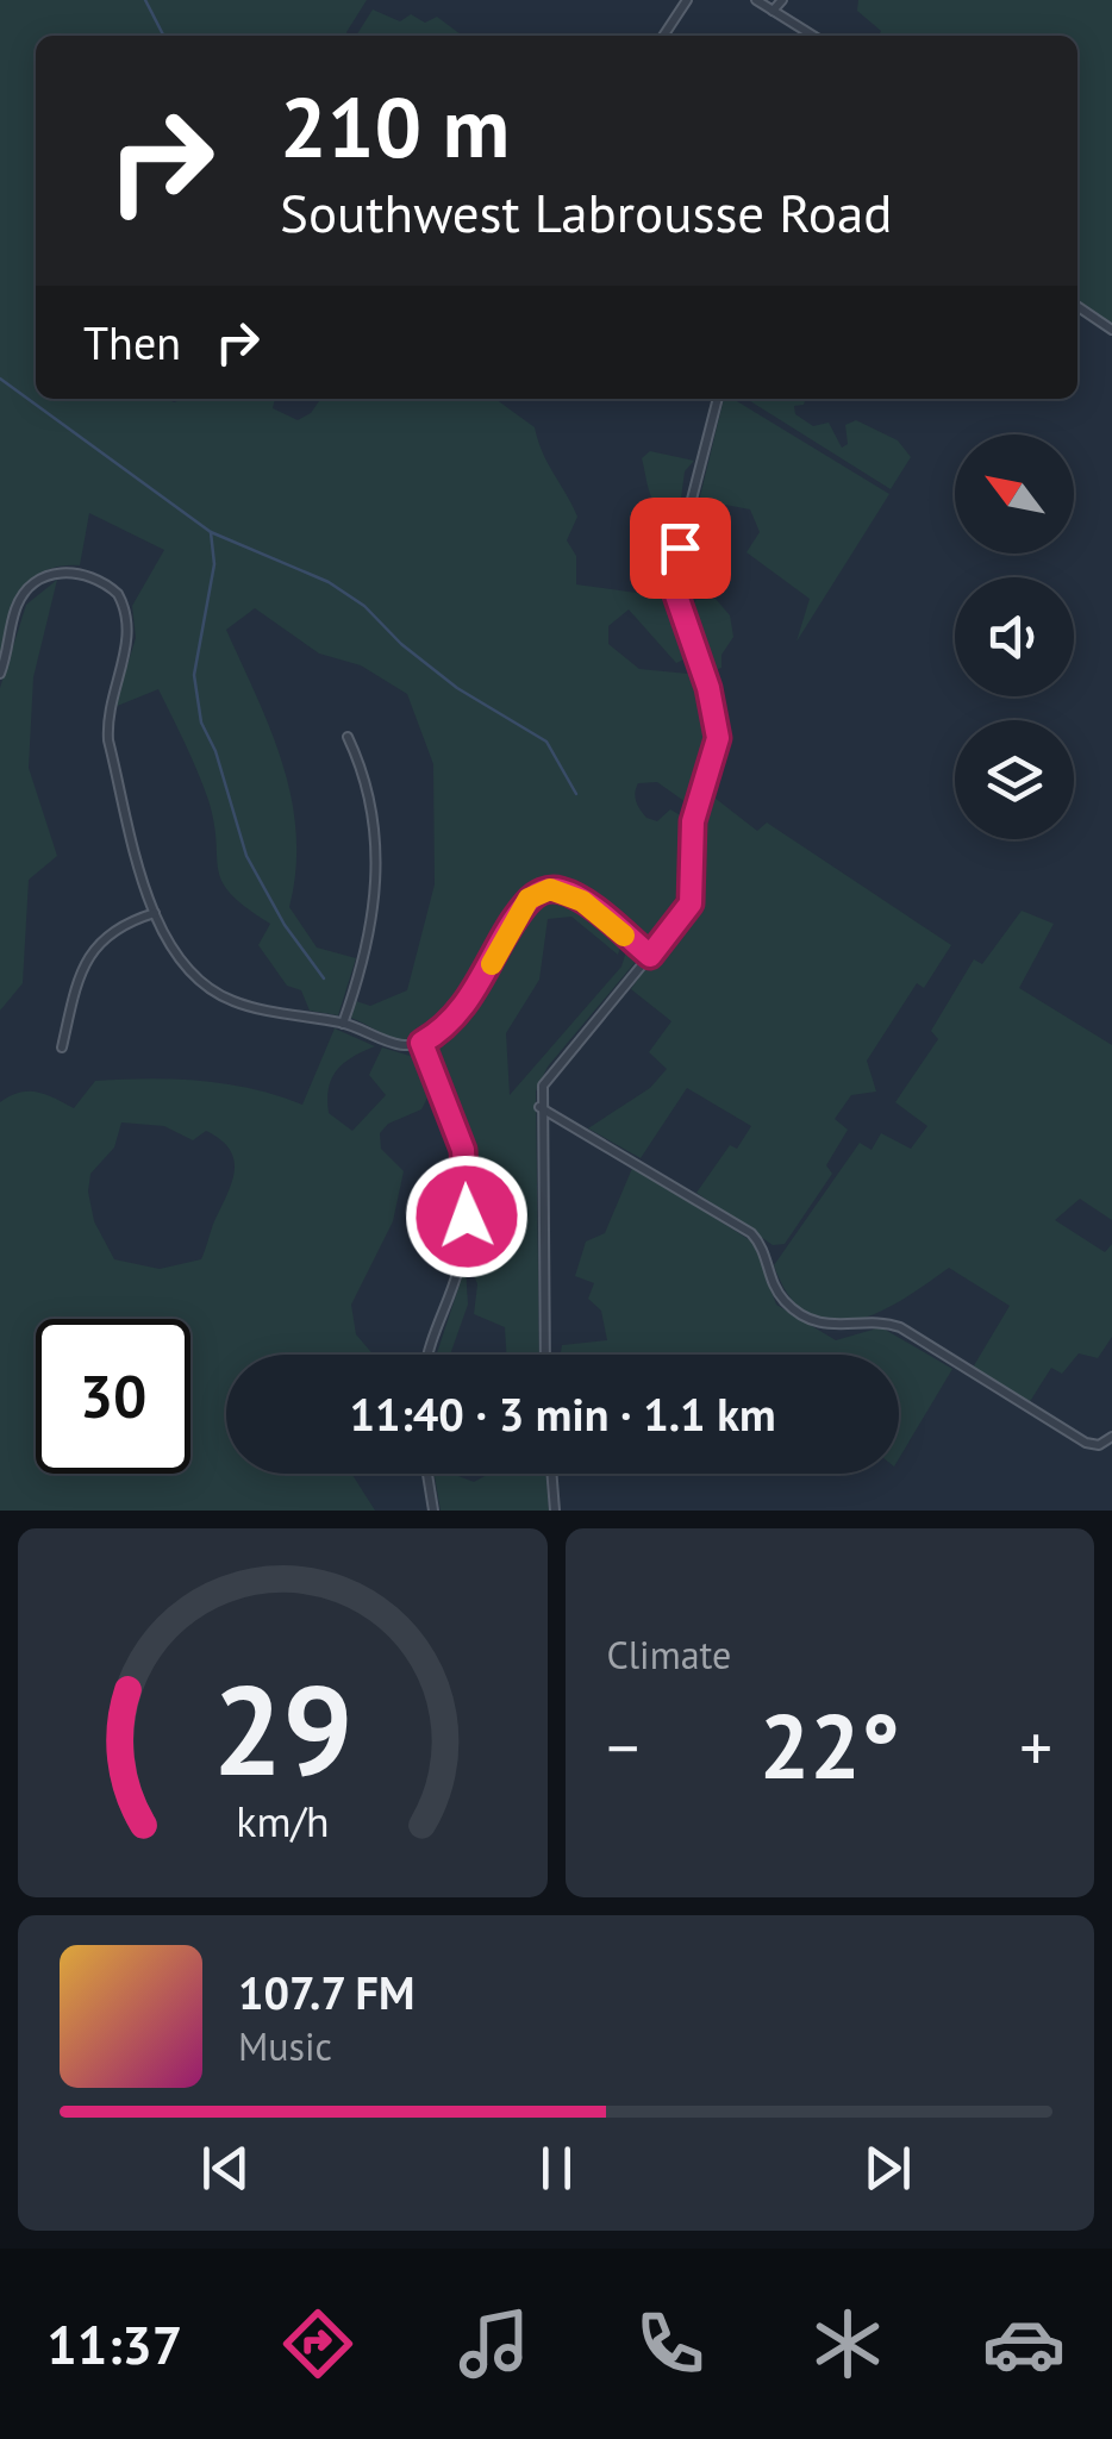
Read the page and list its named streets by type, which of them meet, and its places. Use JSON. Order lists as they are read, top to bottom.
{
  "north": "top left",
  "page": {
    "turn": ["210 m", "Southwest Labrousse Road"],
    "then": "Then",
    "limit": "30",
    "trip": "11:40 · 3 min · 1.1 km",
    "tile": "Climate",
    "heat": ["−", "22°", "+"],
    "song": ["107.7 FM", "Music"],
    "tabs": "11:37",
    "gauge": ["29", "km/h"]
  }
}
